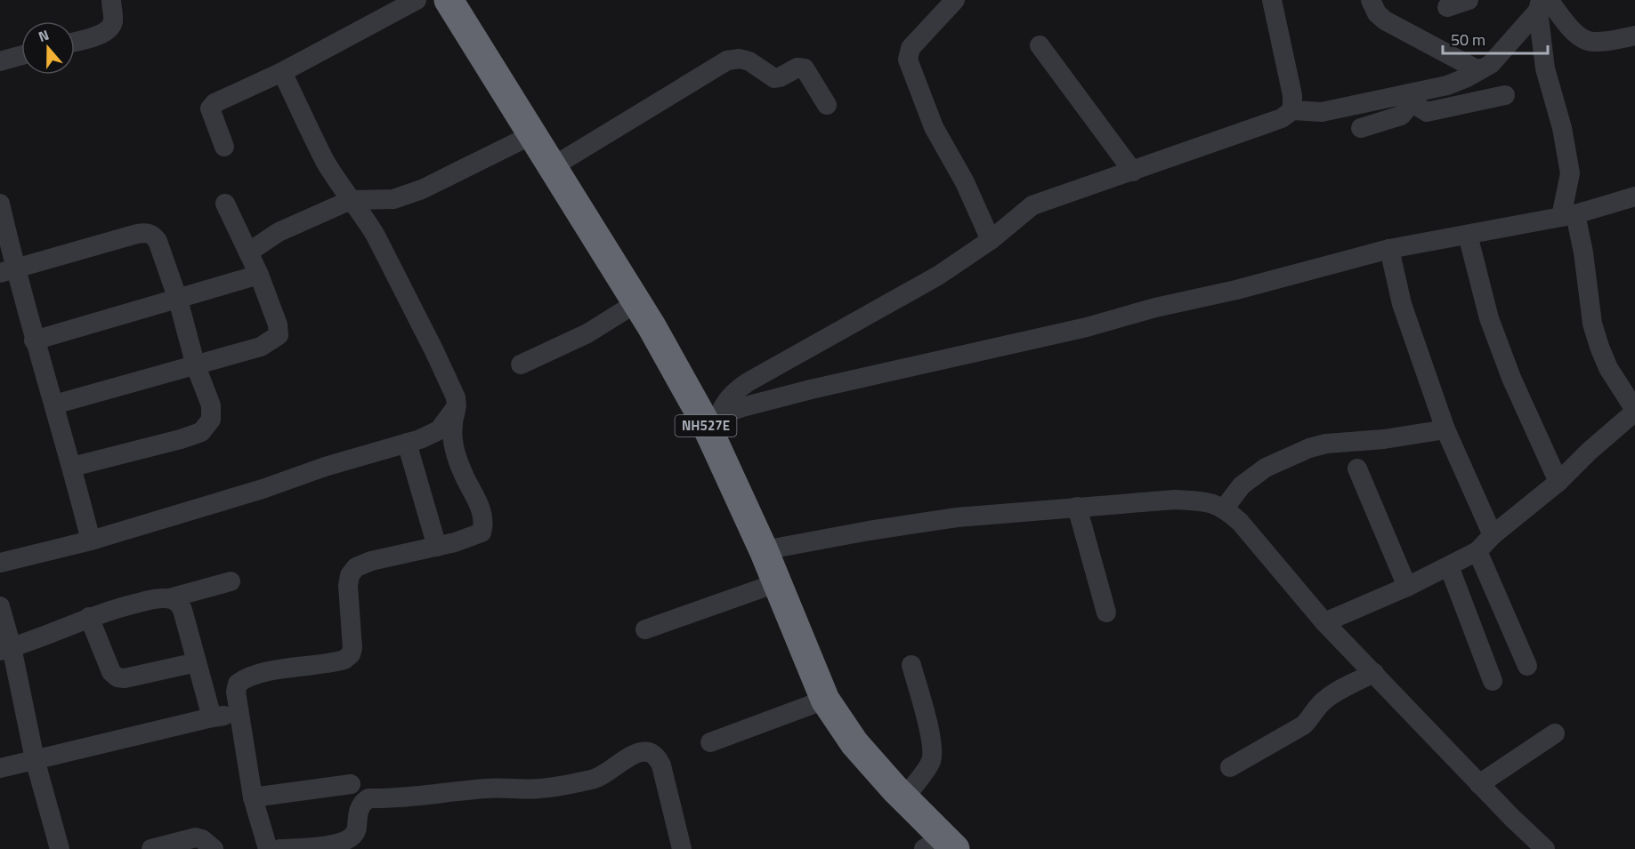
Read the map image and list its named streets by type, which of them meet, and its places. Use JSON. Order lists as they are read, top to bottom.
{
  "streets": {
    "highway": ["NH527E"]
  },
  "scale_bar": "50 m",
  "north": "top"
}
